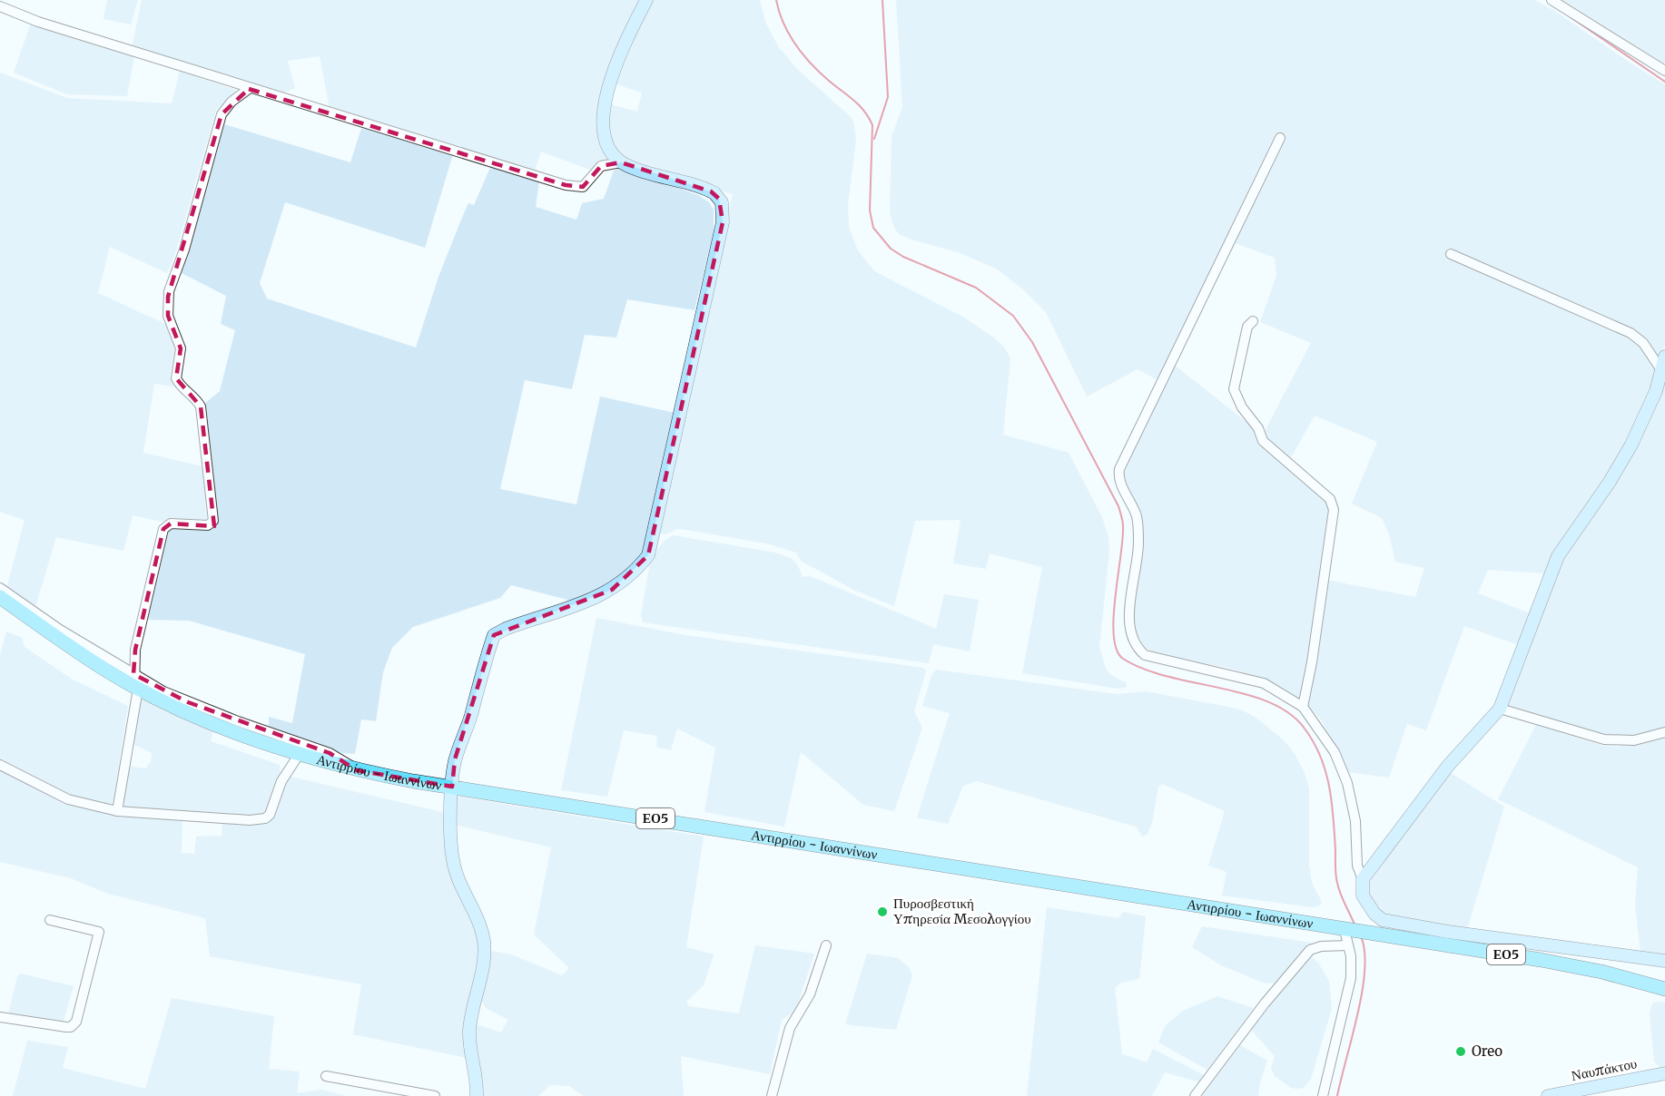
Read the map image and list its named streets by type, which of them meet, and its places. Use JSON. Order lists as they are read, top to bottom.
{
  "streets": {
    "main road": ["Αντιρρίου - Ιωαννίνων", "ΕΟ5"],
    "street": ["Ναυπάκτου"]
  },
  "places": ["Πυροσβεστική Υπηρεσία Μεσολογγίου", "Oreo"]
}
